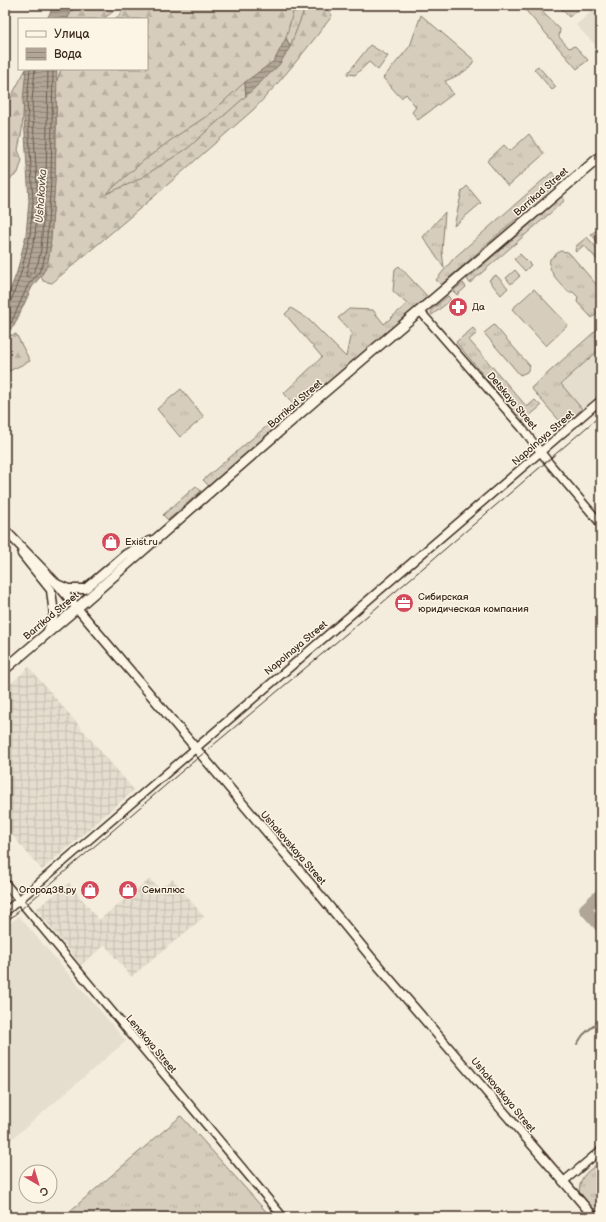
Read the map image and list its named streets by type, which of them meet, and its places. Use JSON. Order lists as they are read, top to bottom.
{
  "streets": {
    "main road": ["Barrikad Street", "Ushakovskaya Street"],
    "street": ["Detskaya Street", "Napolnaya Street", "Lenskaya Street"]
  },
  "crossings": [
    ["Barrikad Street", "Detskaya Street"],
    ["Barrikad Street", "Ushakovskaya Street"],
    ["Detskaya Street", "Napolnaya Street"],
    ["Napolnaya Street", "Ushakovskaya Street"],
    ["Napolnaya Street", "Lenskaya Street"]
  ],
  "water": ["Ushakovka"],
  "places": {
    "pharmacy": ["Да"],
    "shop": ["Exist.ru", "Огород38.ру", "Семплюс"],
    "office": ["Сибирская юридическая компания"]
  },
  "legend": ["Улица", "Вода"],
  "north": "bottom right"
}
